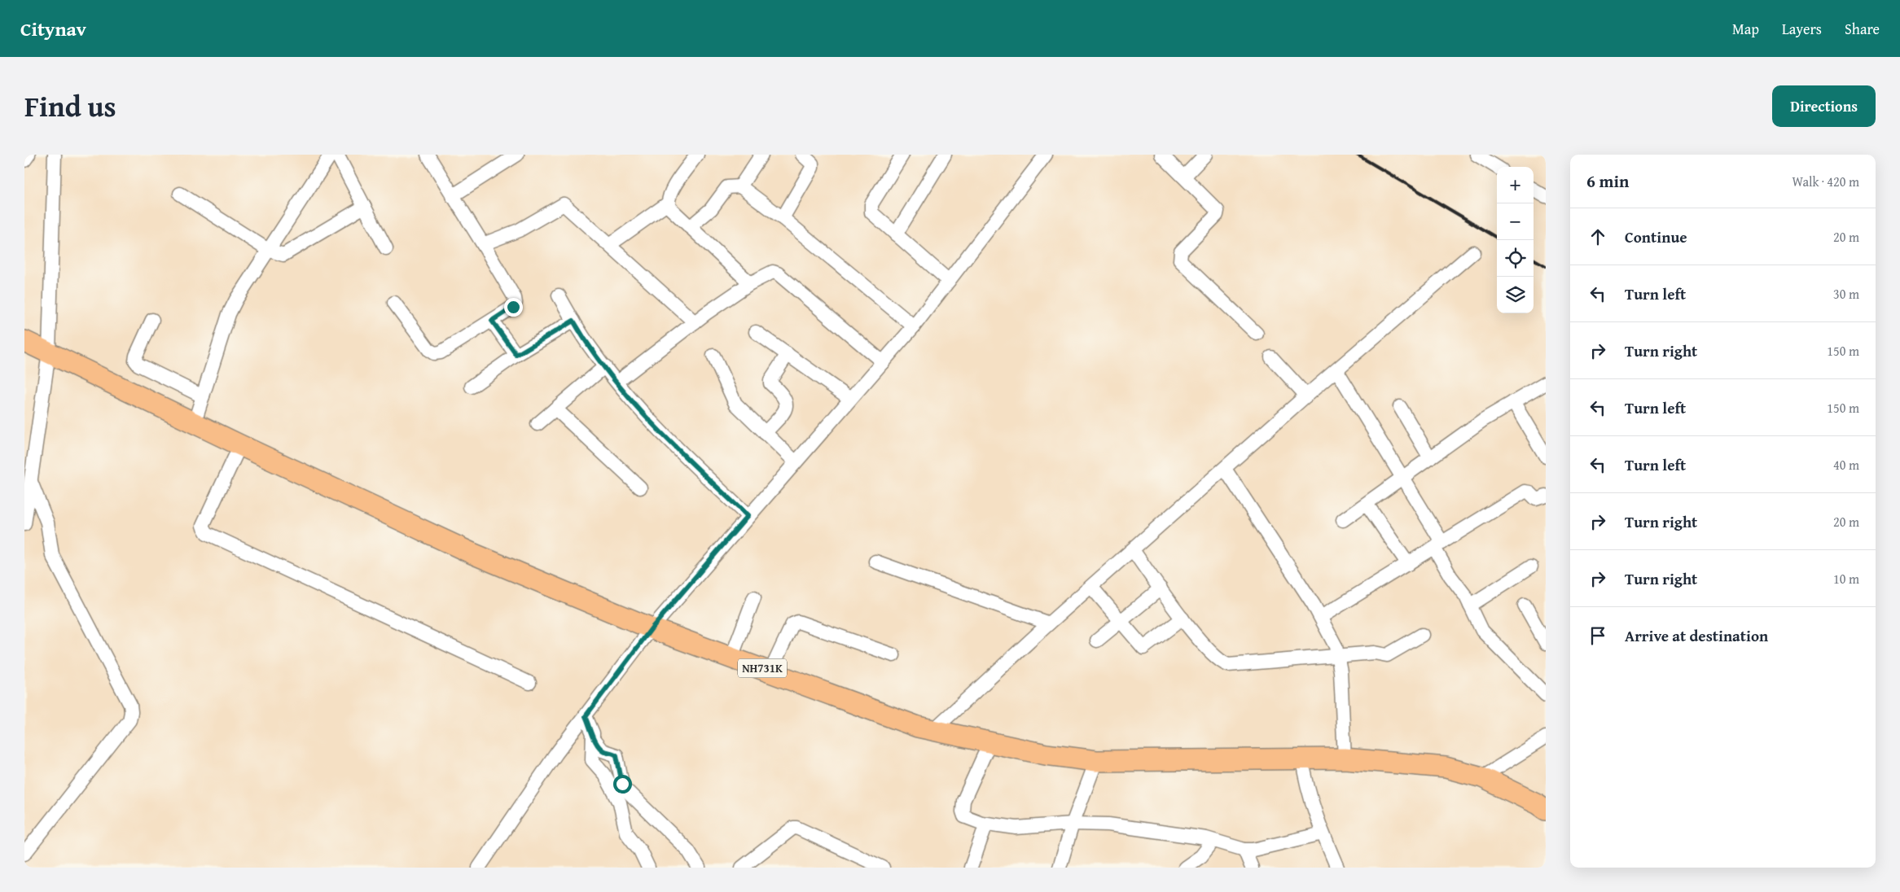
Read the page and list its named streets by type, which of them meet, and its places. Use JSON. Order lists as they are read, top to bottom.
{
  "streets": {
    "highway": ["NH731K"]
  },
  "page": {
    "header": "Citynav",
    "nav": ["Map", "Layers", "Share"],
    "title": "Find us",
    "buttons": "Directions",
    "heading": ["6 min", "Walk · 420 m"],
    "map_buttons": ["+", "−"],
    "list": [
      ["Continue", "20 m"],
      ["Turn left", "30 m"],
      ["Turn right", "150 m"],
      ["Turn left", "150 m"],
      ["Turn left", "40 m"],
      ["Turn right", "20 m"],
      ["Turn right", "10 m"],
      "Arrive at destination"
    ]
  }
}
